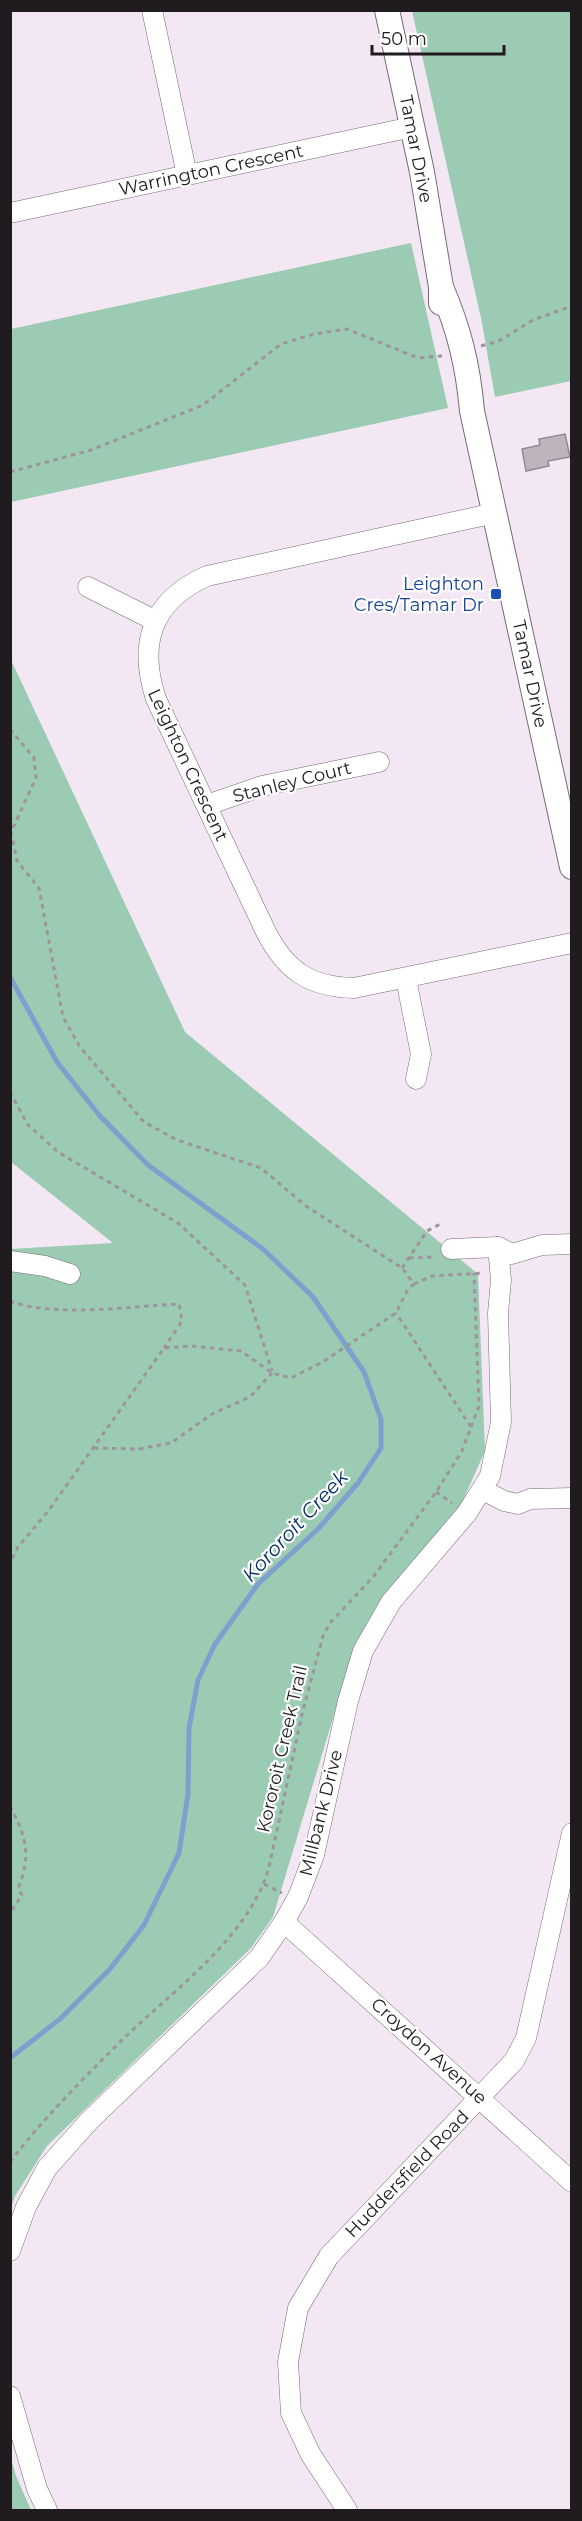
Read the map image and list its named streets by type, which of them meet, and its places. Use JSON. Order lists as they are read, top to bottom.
{
  "streets": {
    "street": [
      "Tamar Drive",
      "Warrington Crescent",
      "Leighton Crescent",
      "Stanley Court",
      "Millbank Drive",
      "Croydon Avenue",
      "Huddersfield Road"
    ],
    "path": ["Kororoit Creek Trail"]
  },
  "crossings": [
    ["Tamar Drive", "Warrington Crescent"],
    ["Tamar Drive", "Leighton Crescent"],
    ["Leighton Crescent", "Stanley Court"],
    ["Millbank Drive", "Croydon Avenue"],
    ["Croydon Avenue", "Huddersfield Road"]
  ],
  "water": ["Kororoit Creek"],
  "places": {
    "transit": ["Leighton Cres/Tamar Dr"]
  },
  "scale_bar": "50 m"
}
